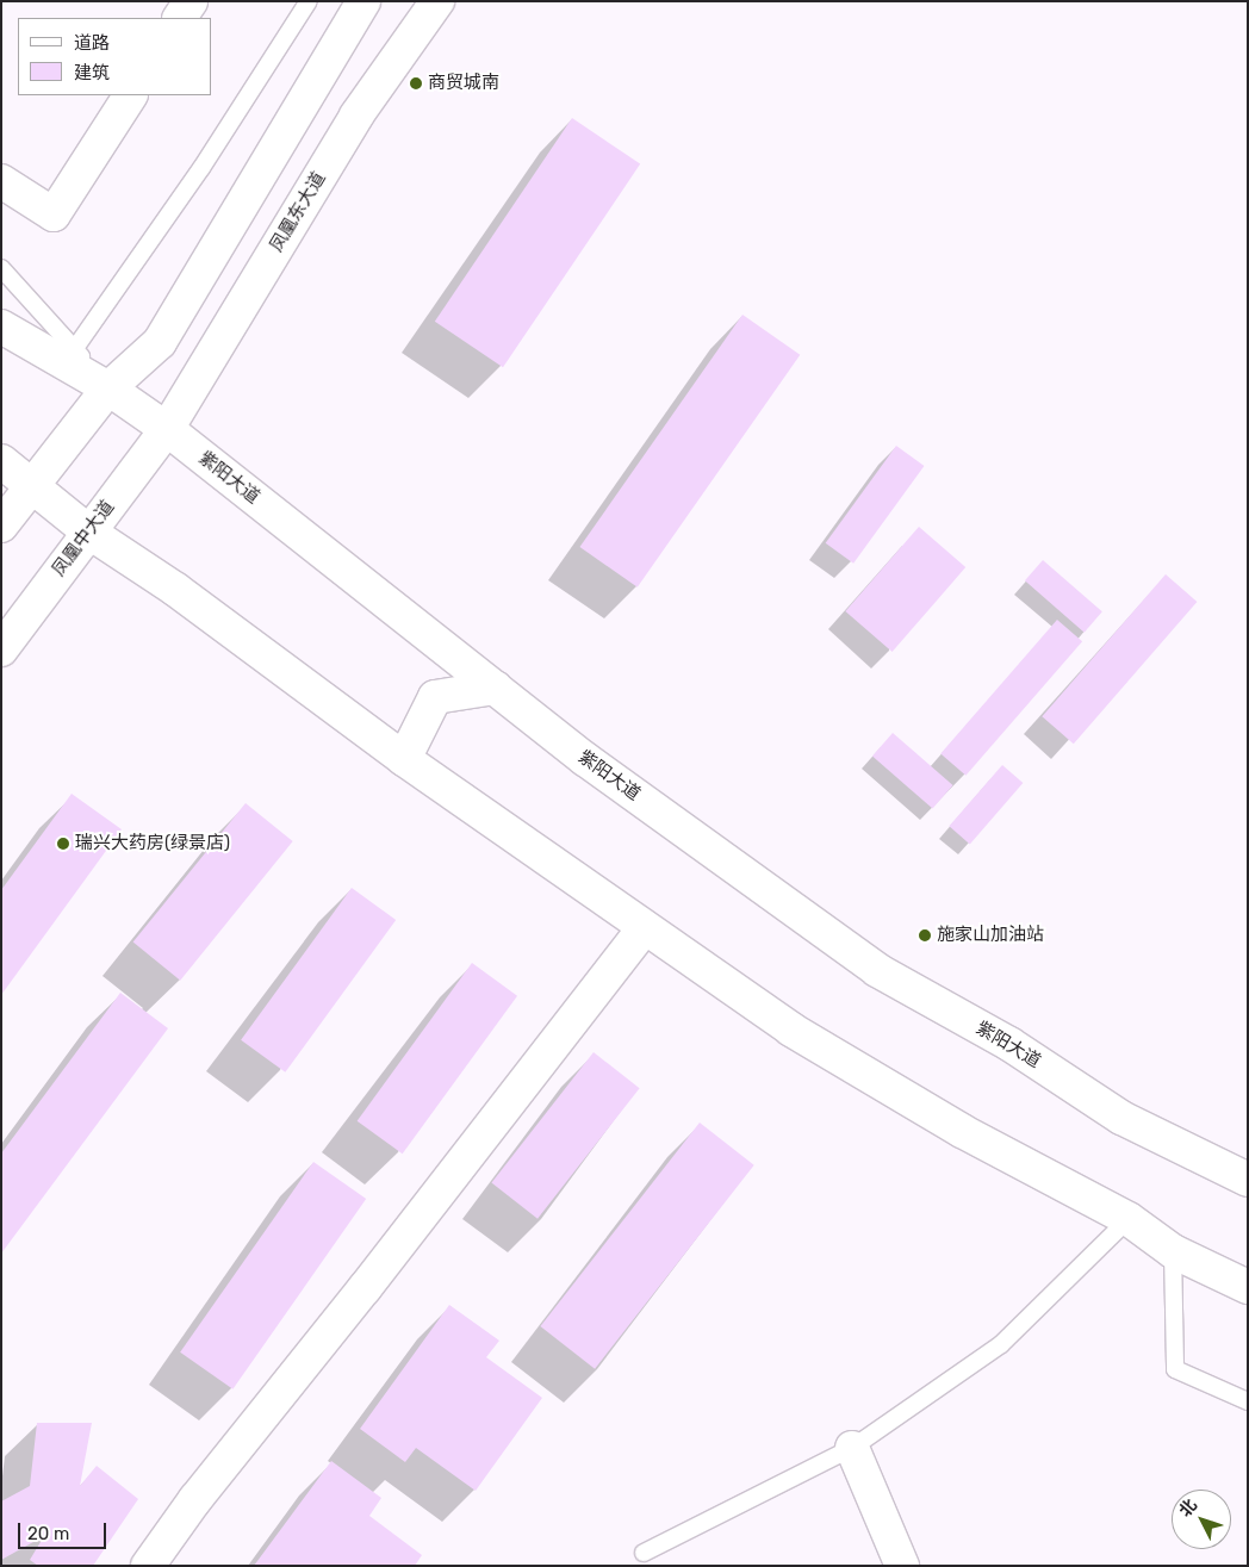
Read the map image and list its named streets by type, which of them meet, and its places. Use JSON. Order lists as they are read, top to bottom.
{
  "streets": {
    "main road": ["凤凰东大道", "紫阳大道", "凤凰中大道"]
  },
  "crossings": [
    ["凤凰东大道", "紫阳大道"],
    ["凤凰东大道", "凤凰中大道"],
    ["紫阳大道", "凤凰中大道"]
  ],
  "places": ["商贸城南", "瑞兴大药房(绿景店)", "施家山加油站"],
  "legend": ["道路", "建筑"],
  "scale_bar": "20 m",
  "north": "top left"
}
